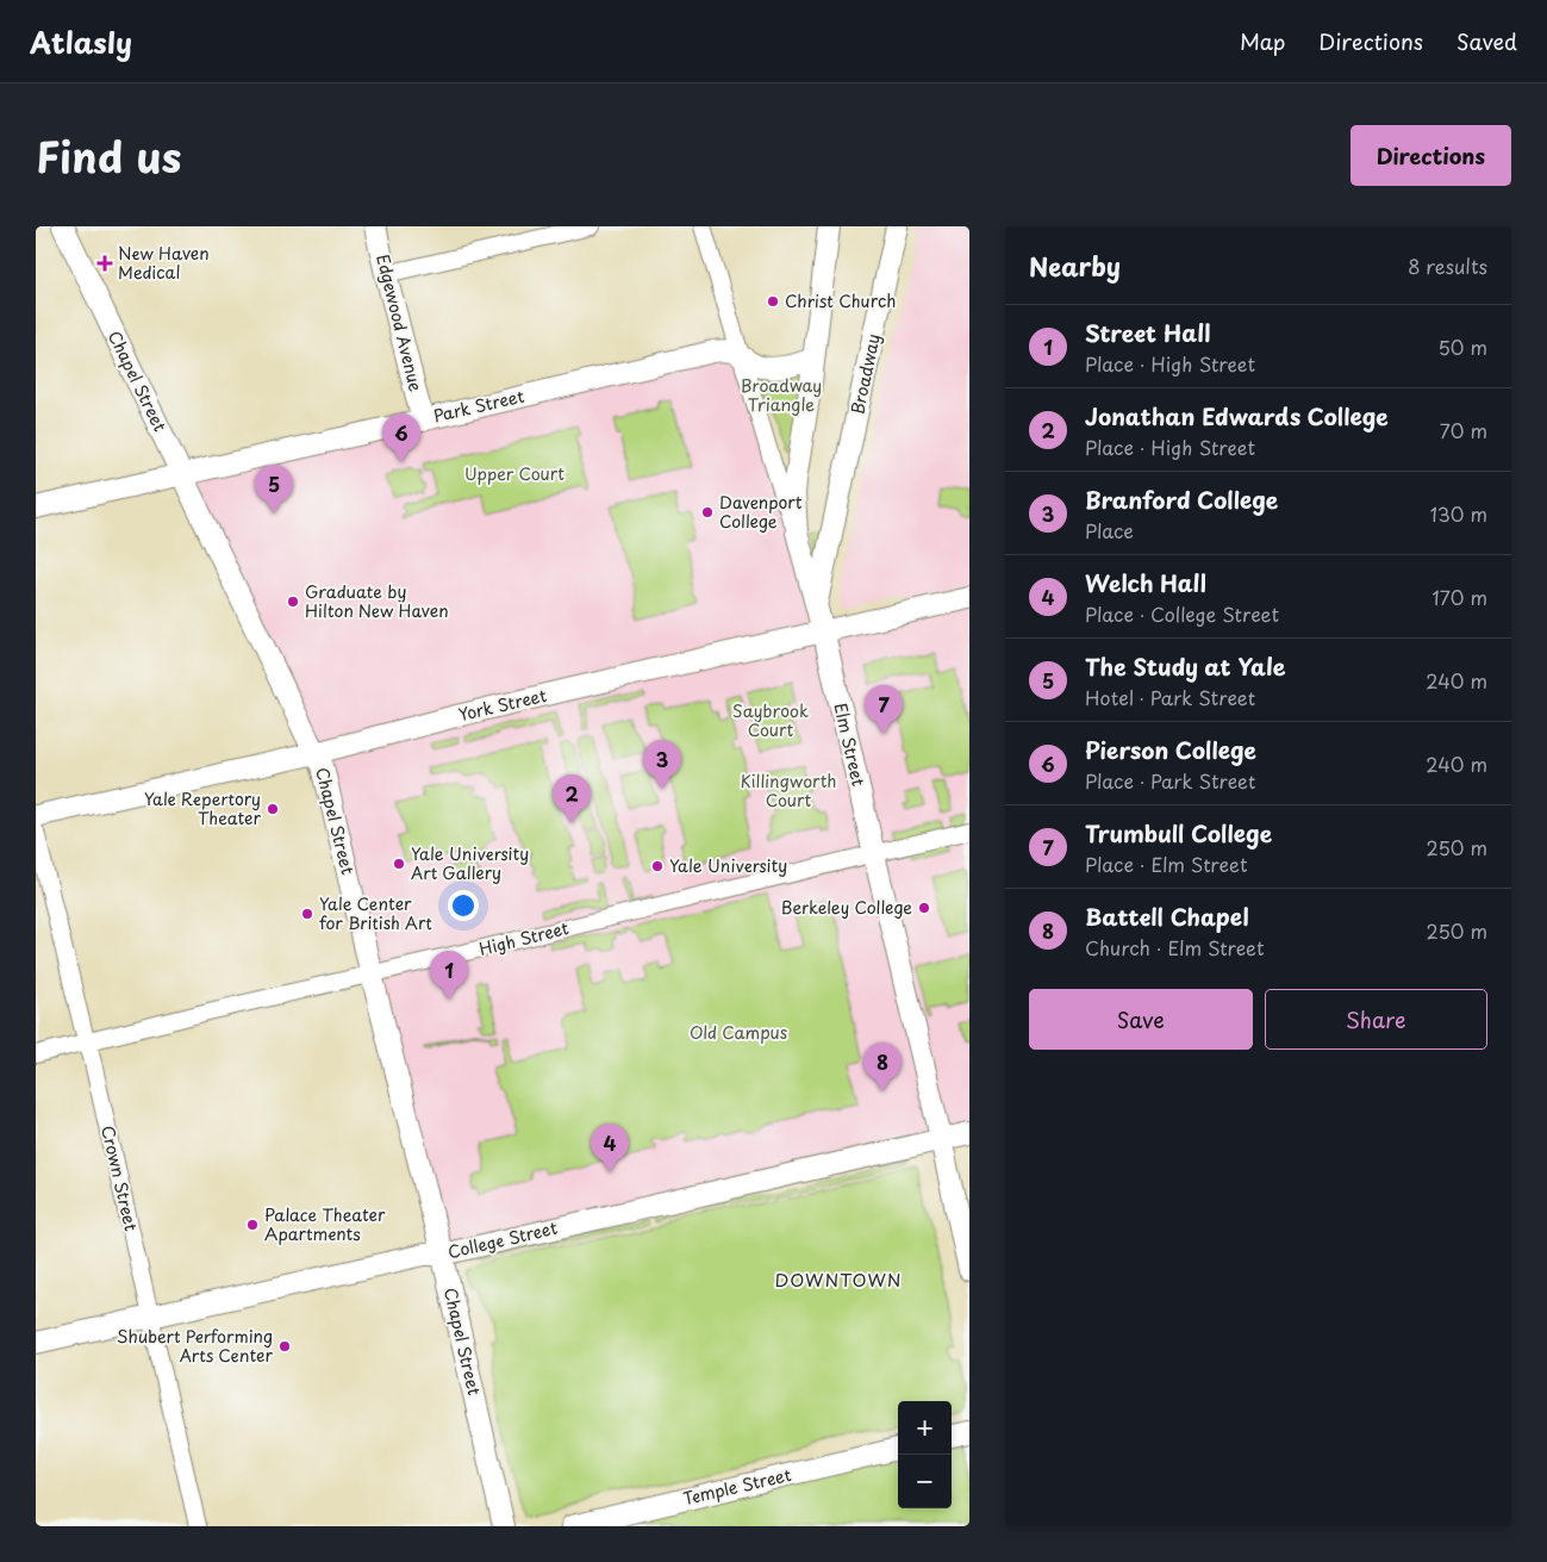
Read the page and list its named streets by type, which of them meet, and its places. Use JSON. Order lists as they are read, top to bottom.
{
  "streets": {
    "main road": [
      "Edgewood Avenue",
      "Broadway",
      "Chapel Street",
      "Park Street",
      "York Street",
      "Elm Street",
      "College Street",
      "Temple Street"
    ],
    "street": ["High Street", "Crown Street"]
  },
  "crossings": [
    ["Edgewood Avenue", "Park Street"],
    ["Broadway", "Elm Street"],
    ["Chapel Street", "Park Street"],
    ["Chapel Street", "York Street"],
    ["Chapel Street", "High Street"],
    ["Chapel Street", "College Street"],
    ["Park Street", "Elm Street"],
    ["York Street", "Elm Street"],
    ["Elm Street", "High Street"],
    ["Elm Street", "College Street"],
    ["High Street", "Crown Street"],
    ["Crown Street", "College Street"]
  ],
  "districts": ["DOWNTOWN"],
  "parks": [
    "Broadway Triangle",
    "Upper Court",
    "Saybrook Court",
    "Killingworth Court",
    "Old Campus"
  ],
  "places": {
    "health": ["New Haven Medical"],
    "other": [
      "Christ Church",
      "Davenport College",
      "Graduate by Hilton New Haven",
      "Yale Repertory Theater",
      "Yale University Art Gallery",
      "Yale University",
      "Berkeley College",
      "Yale Center for British Art",
      "Palace Theater Apartments",
      "Shubert Performing Arts Center"
    ]
  },
  "page": {
    "header": "Atlasly",
    "nav": ["Map", "Directions", "Saved"],
    "title": "Find us",
    "buttons": [
      "Directions",
      ["Save", "Share"]
    ],
    "heading": ["Nearby", "8 results"],
    "list": [
      {
        "mark": "1",
        "name": "Street Hall",
        "note": "Place · High Street",
        "value": "50 m"
      },
      {
        "mark": "2",
        "name": "Jonathan Edwards College",
        "note": "Place · High Street",
        "value": "70 m"
      },
      {
        "mark": "3",
        "name": "Branford College",
        "note": "Place",
        "value": "130 m"
      },
      {
        "mark": "4",
        "name": "Welch Hall",
        "note": "Place · College Street",
        "value": "170 m"
      },
      {
        "mark": "5",
        "name": "The Study at Yale",
        "note": "Hotel · Park Street",
        "value": "240 m"
      },
      {
        "mark": "6",
        "name": "Pierson College",
        "note": "Place · Park Street",
        "value": "240 m"
      },
      {
        "mark": "7",
        "name": "Trumbull College",
        "note": "Place · Elm Street",
        "value": "250 m"
      },
      {
        "mark": "8",
        "name": "Battell Chapel",
        "note": "Church · Elm Street",
        "value": "250 m"
      }
    ],
    "pins": [
      "6",
      "5",
      "7",
      "3",
      "2",
      "1",
      "8",
      "4"
    ],
    "map_buttons": ["+", "−"]
  }
}
